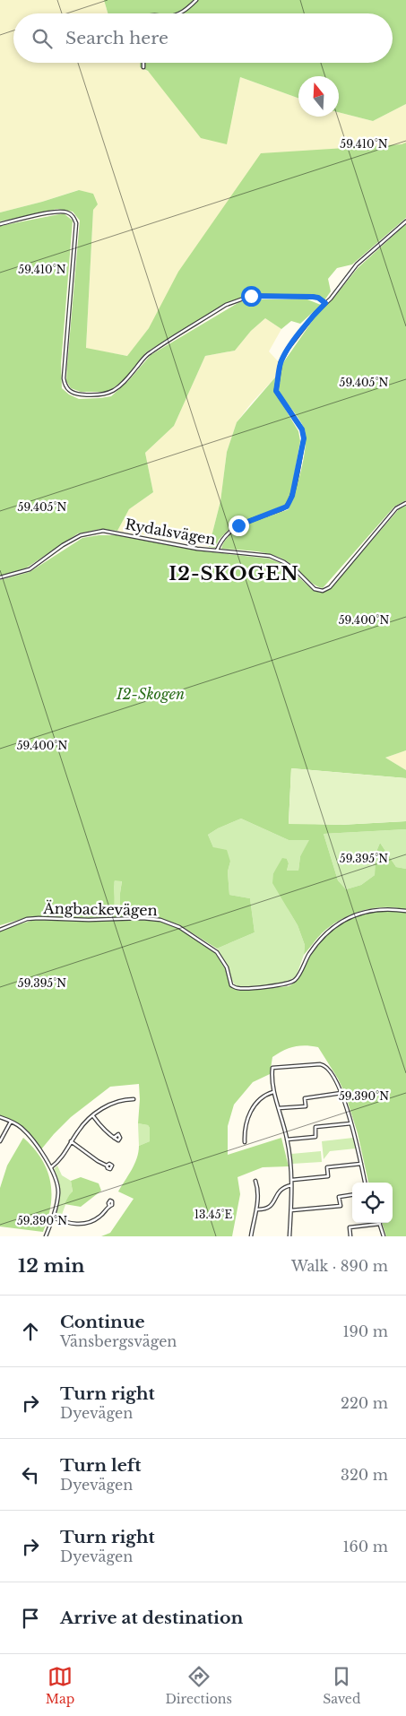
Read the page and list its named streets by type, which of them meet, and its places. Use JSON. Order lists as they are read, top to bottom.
{
  "streets": {
    "street": ["Rydalsvägen", "Ängbackevägen"]
  },
  "districts": ["I2-SKOGEN"],
  "parks": ["I2-Skogen"],
  "north": "top",
  "page": {
    "search": "Search here",
    "heading": ["12 min", "Walk · 890 m"],
    "list": [
      ["Continue", "Vänsbergsvägen", "190 m"],
      ["Turn right", "Dyevägen", "220 m"],
      ["Turn left", "Dyevägen", "320 m"],
      ["Turn right", "Dyevägen", "160 m"],
      "Arrive at destination"
    ],
    "nav": ["Map", "Directions", "Saved"]
  },
  "coordinates": [
    "59.410°N",
    "59.405°N",
    "59.400°N",
    "59.395°N",
    "59.390°N",
    "13.45°E"
  ]
}
